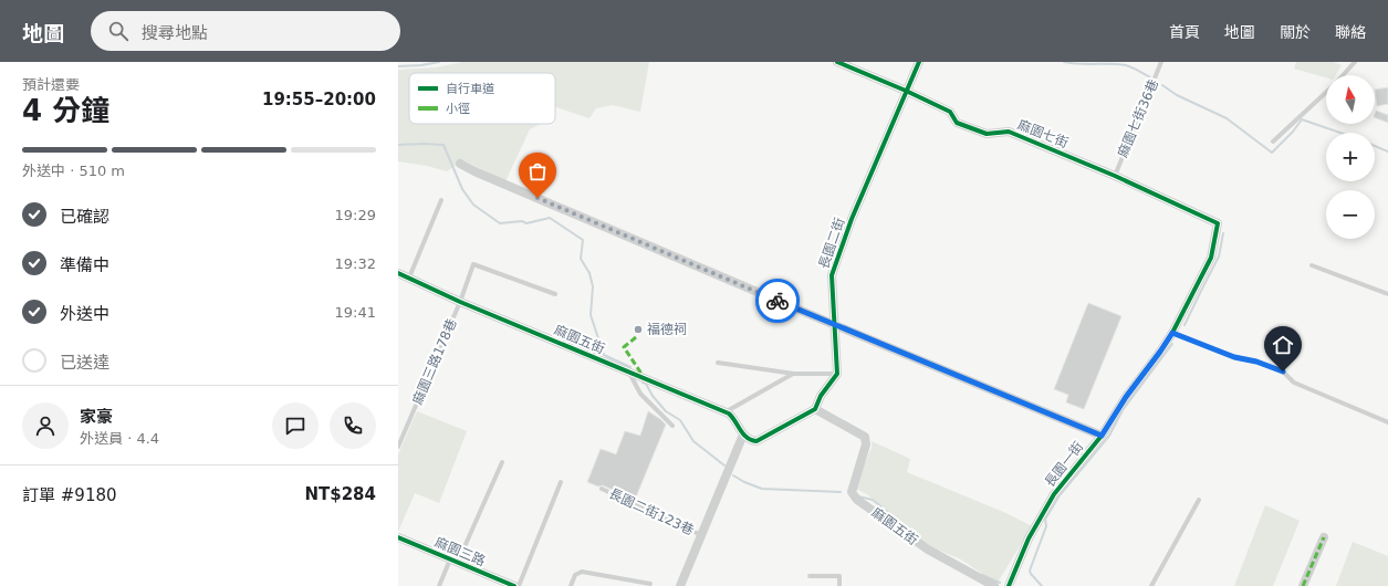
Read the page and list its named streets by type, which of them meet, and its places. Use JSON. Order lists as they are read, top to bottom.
{
  "streets": {
    "street": [
      "麻園七街",
      "長園二街",
      "麻園五街",
      "長園一街",
      "麻園三路"
    ],
    "lane": ["麻園七街36巷", "麻園三路178巷", "長園二街123巷"]
  },
  "crossings": [
    ["麻園七街36巷", "麻園七街"],
    ["麻園七街", "長園二街"],
    ["麻園七街", "長園一街"],
    ["麻園五街", "麻園三路178巷"]
  ],
  "places": ["福德祠"],
  "legend": ["自行車道", "小徑"],
  "north": "top",
  "page": {
    "header": "地圖",
    "search": "搜尋地點",
    "nav": [
      "首頁",
      "地圖",
      "關於",
      "聯絡"
    ],
    "heading": ["4 分鐘", "預計還要", "19:55–20:00"],
    "panel": [
      "家豪",
      "外送員 · 4.4",
      "訂單 #9180",
      "NT$284"
    ],
    "map_buttons": ["+", "−"],
    "bar": "外送中 · 510 m",
    "list": [
      ["已確認", "19:29"],
      ["準備中", "19:32"],
      ["外送中", "19:41"],
      "已送達"
    ]
  }
}
